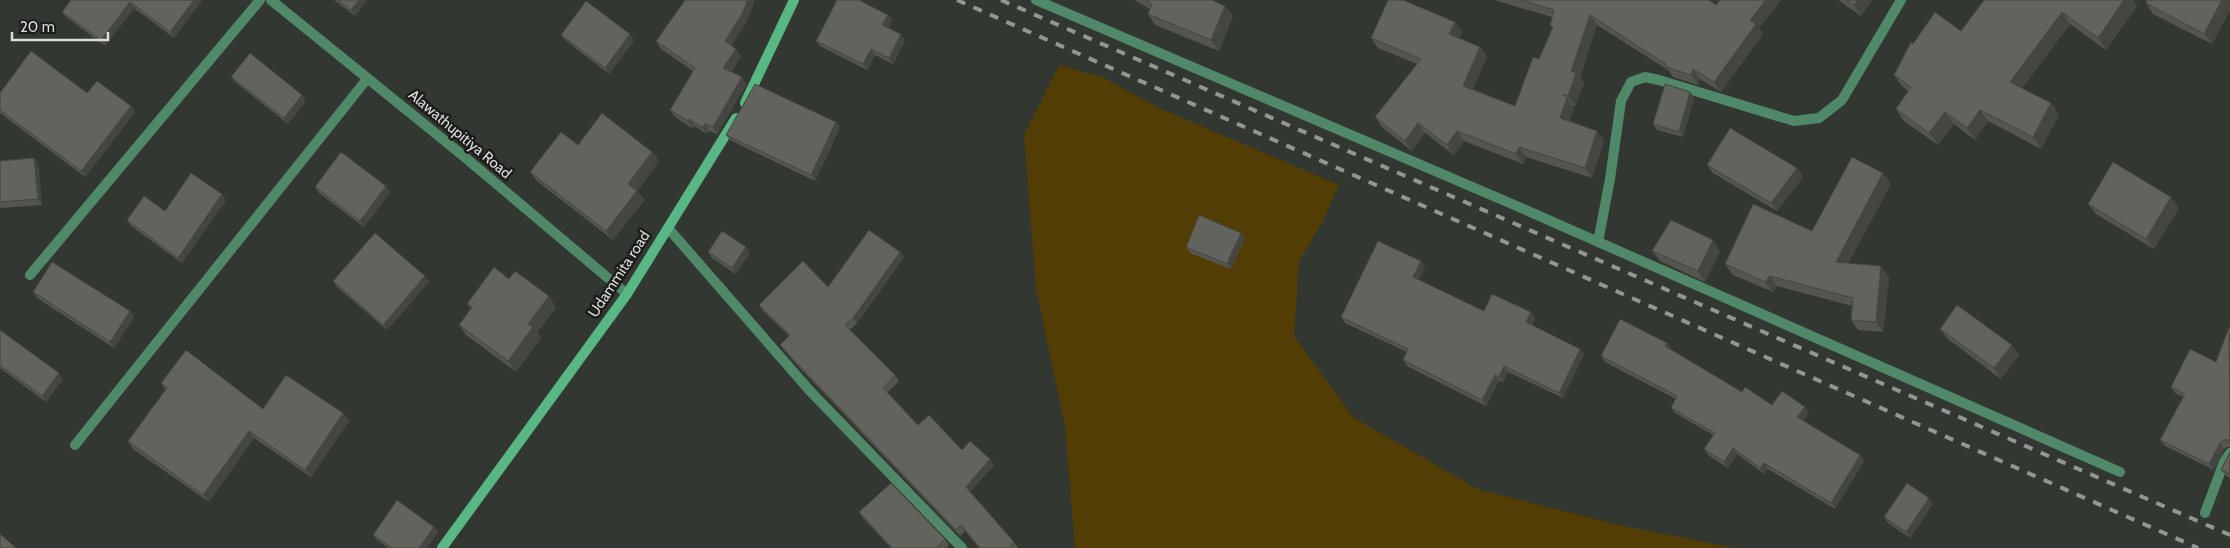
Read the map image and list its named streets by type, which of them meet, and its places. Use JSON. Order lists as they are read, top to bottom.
{
  "streets": {
    "street": ["Alawathupitiya Road", "Udammita road"]
  },
  "crossings": [
    ["Alawathupitiya Road", "Udammita road"]
  ],
  "scale_bar": "20 m"
}
